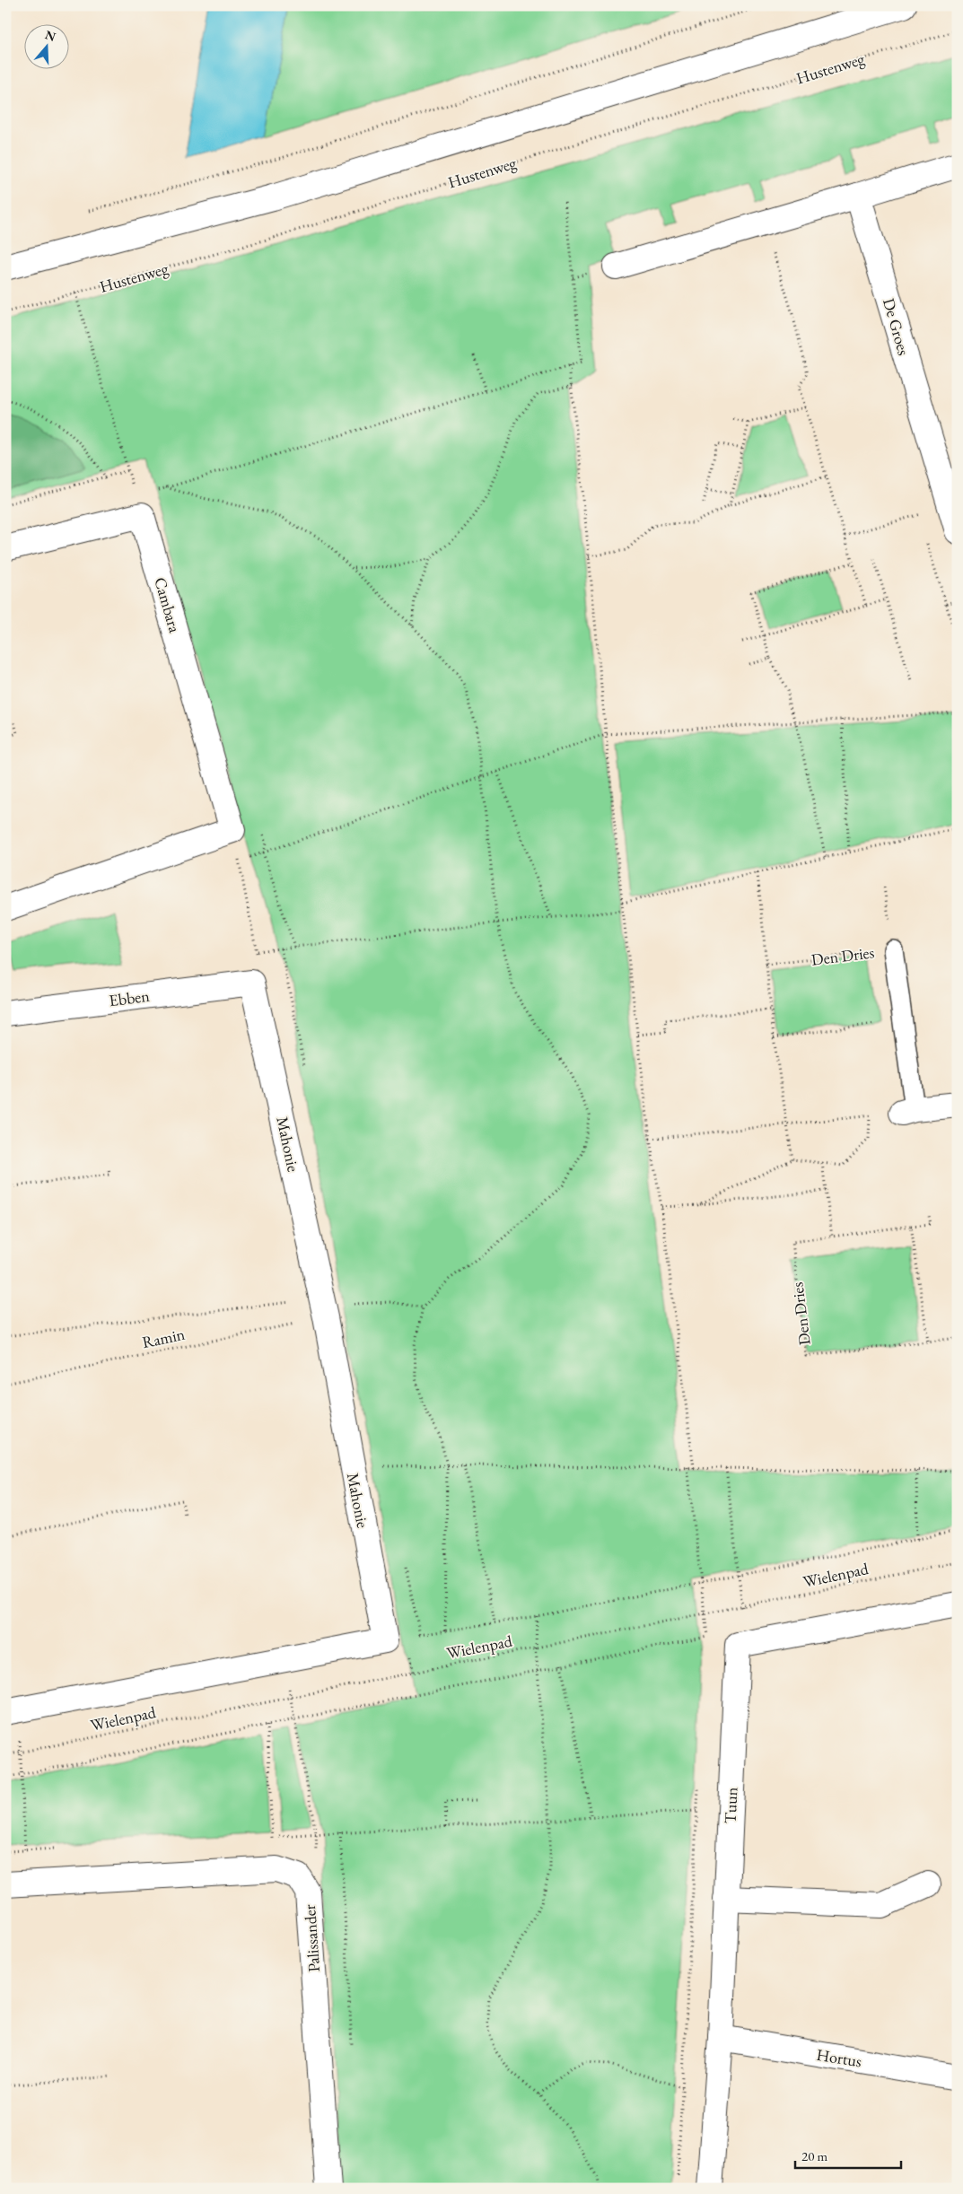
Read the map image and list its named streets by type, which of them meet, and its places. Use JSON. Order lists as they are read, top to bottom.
{
  "streets": {
    "street": [
      "De Groes",
      "Cambara",
      "Den Dries",
      "Ebben",
      "Mahonie",
      "Tuun",
      "Palissander",
      "Hortus"
    ],
    "path": ["Hustenweg", "Ramin", "Wielenpad"]
  },
  "crossings": [
    ["Ebben", "Mahonie"],
    ["Mahonie", "Ramin"],
    ["Tuun", "Hortus"]
  ],
  "scale_bar": "20 m",
  "north": "top"
}
